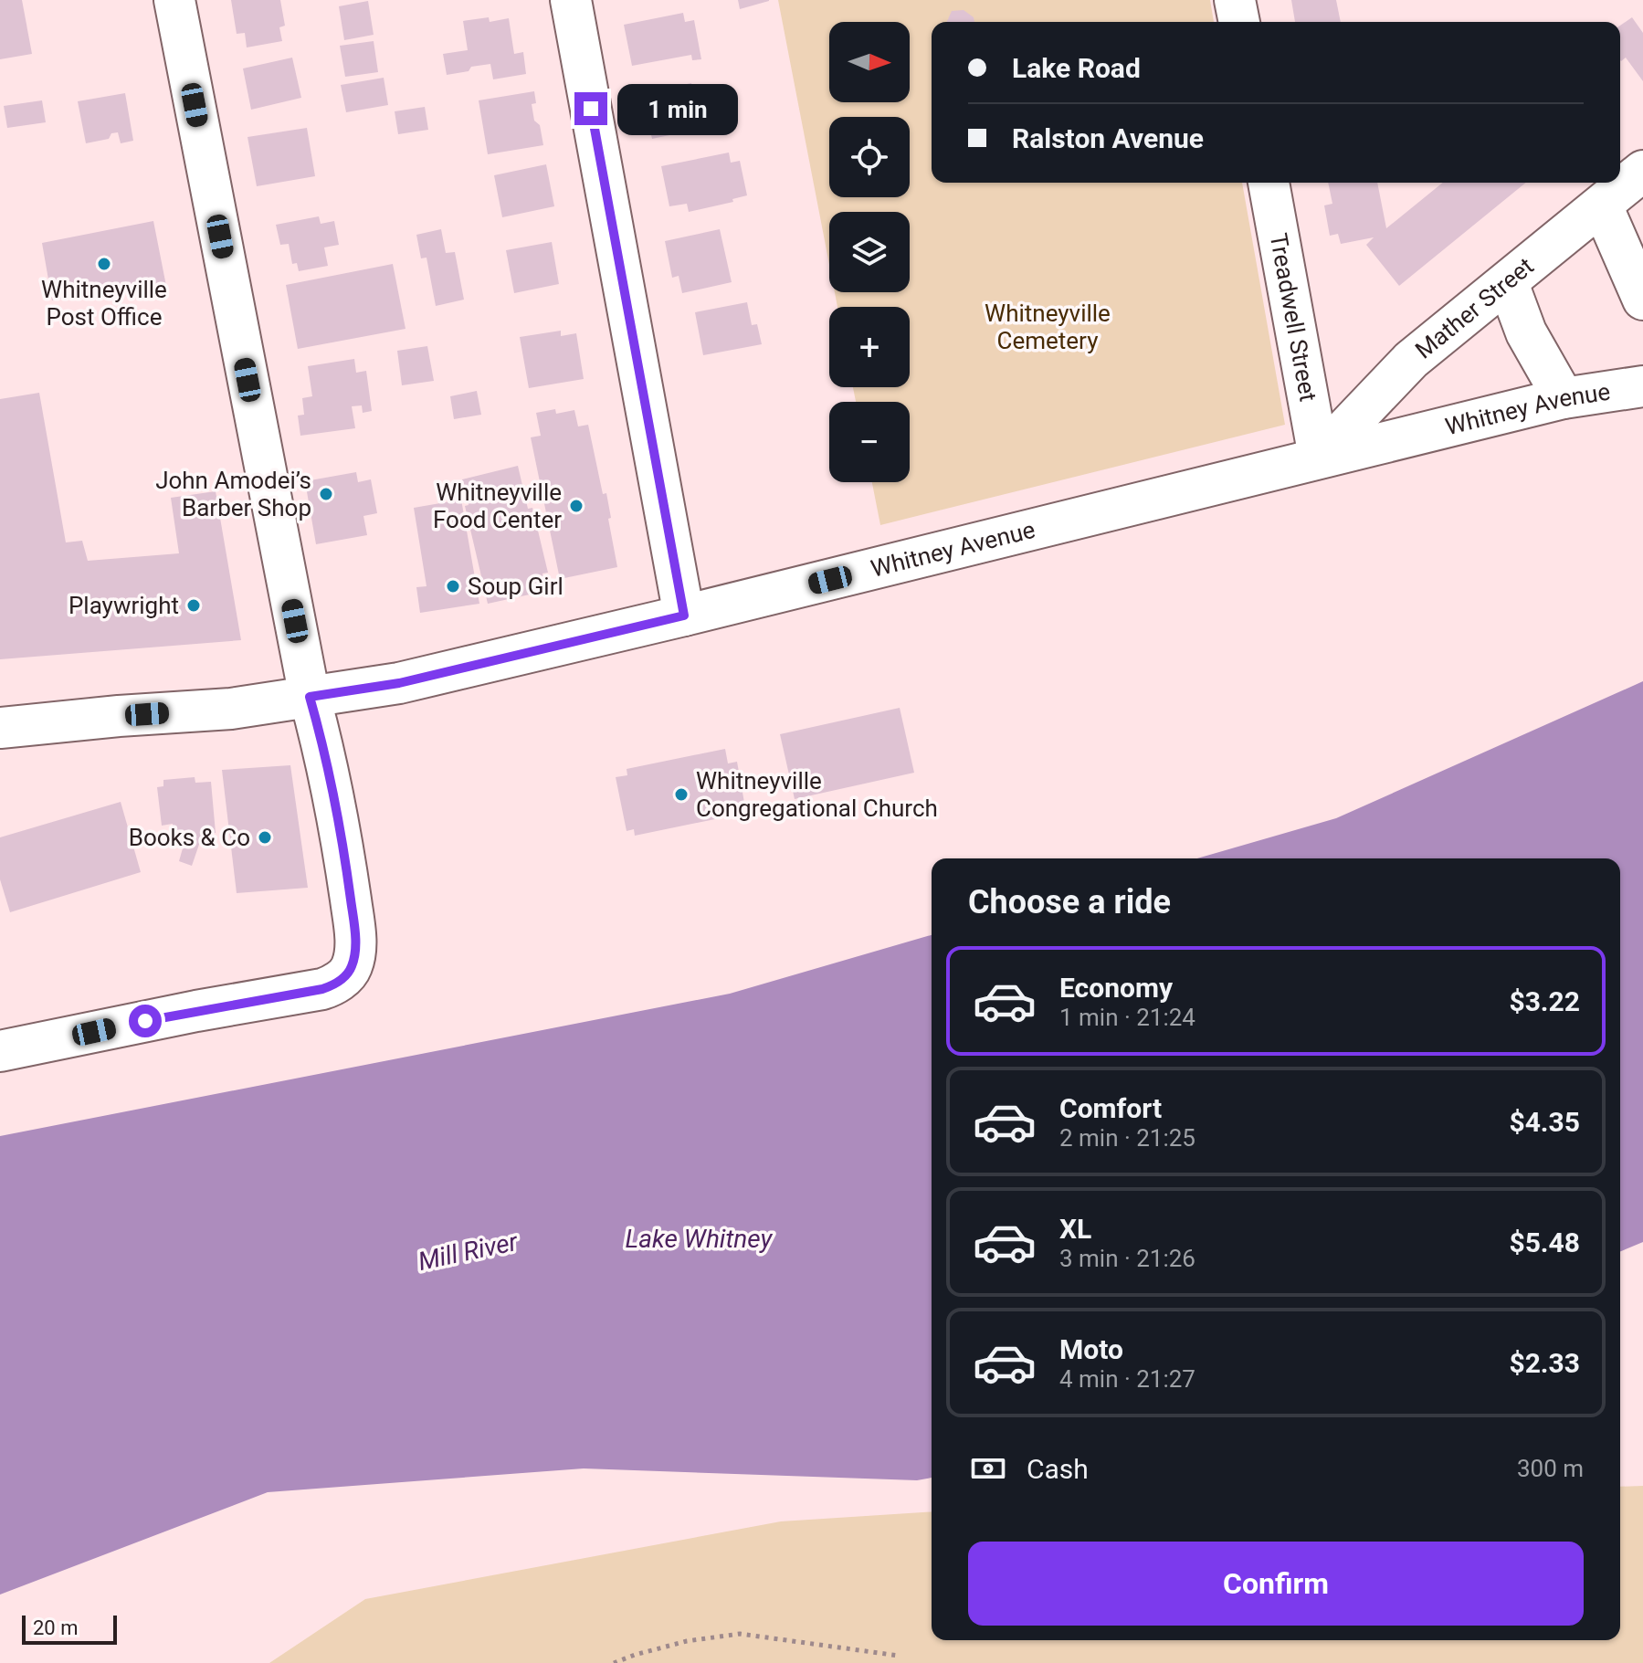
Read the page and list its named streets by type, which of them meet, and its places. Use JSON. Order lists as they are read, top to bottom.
{
  "streets": {
    "main road": ["Mather Street", "Treadwell Street", "Whitney Avenue"]
  },
  "crossings": [
    ["Mather Street", "Treadwell Street"],
    ["Mather Street", "Whitney Avenue"],
    ["Treadwell Street", "Whitney Avenue"]
  ],
  "water": ["Lake Whitney", "Mill River"],
  "parks": ["Whitneyville Cemetery"],
  "places": [
    "Whitneyville Post Office",
    "John Amodei’s Barber Shop",
    "Whitneyville Food Center",
    "Soup Girl",
    "Playwright",
    "Whitneyville Congregational Church",
    "Books & Co"
  ],
  "scale_bar": "20 m",
  "north": "right",
  "page": {
    "map_buttons": ["+", "−"],
    "banner": ["Lake Road", "Ralston Avenue"],
    "bubble": "1 min",
    "heading": "Choose a ride",
    "list": [
      {
        "name": "Economy",
        "note": "1 min · 21:24",
        "value": "$3.22"
      },
      {
        "name": "Comfort",
        "note": "2 min · 21:25",
        "value": "$4.35"
      },
      {
        "name": "XL",
        "note": "3 min · 21:26",
        "value": "$5.48"
      },
      {
        "name": "Moto",
        "note": "4 min · 21:27",
        "value": "$2.33"
      }
    ],
    "pay": ["Cash", "300 m"],
    "buttons": "Confirm",
    "scale": "20 m"
  }
}
